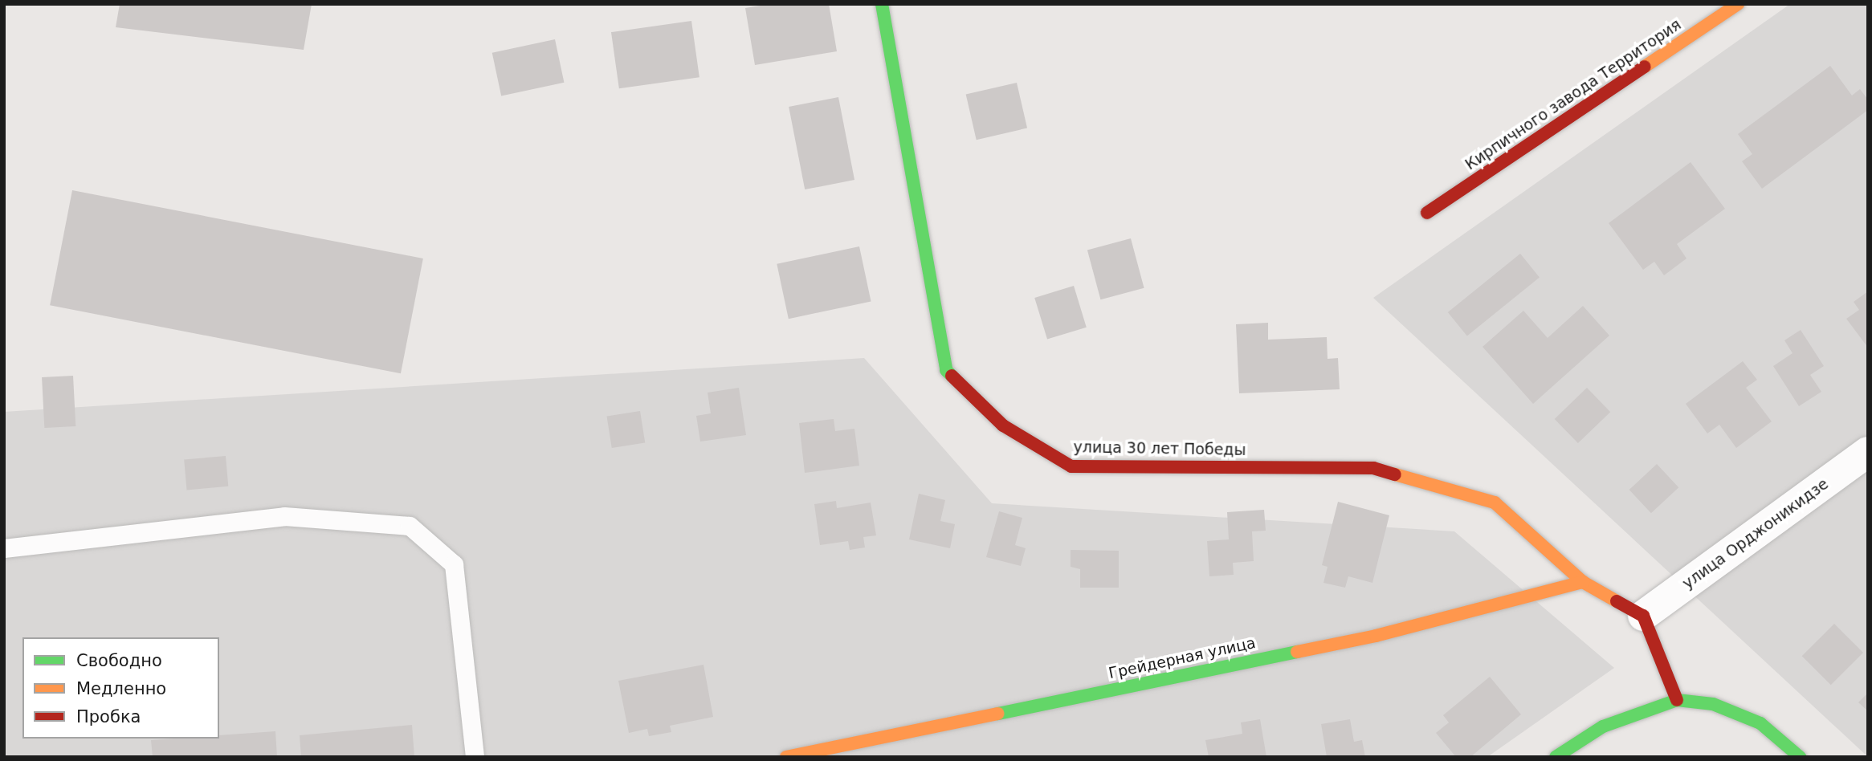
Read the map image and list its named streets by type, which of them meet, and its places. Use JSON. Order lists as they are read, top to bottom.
{
  "streets": {
    "street": [
      "Кирпичного завода Территория",
      "улица 30 лет Победы",
      "улица Орджоникидзе",
      "Грейдерная улица"
    ]
  },
  "crossings": [
    ["улица 30 лет Победы", "улица Орджоникидзе"],
    ["улица 30 лет Победы", "Грейдерная улица"]
  ],
  "legend": ["Свободно", "Медленно", "Пробка"]
}
